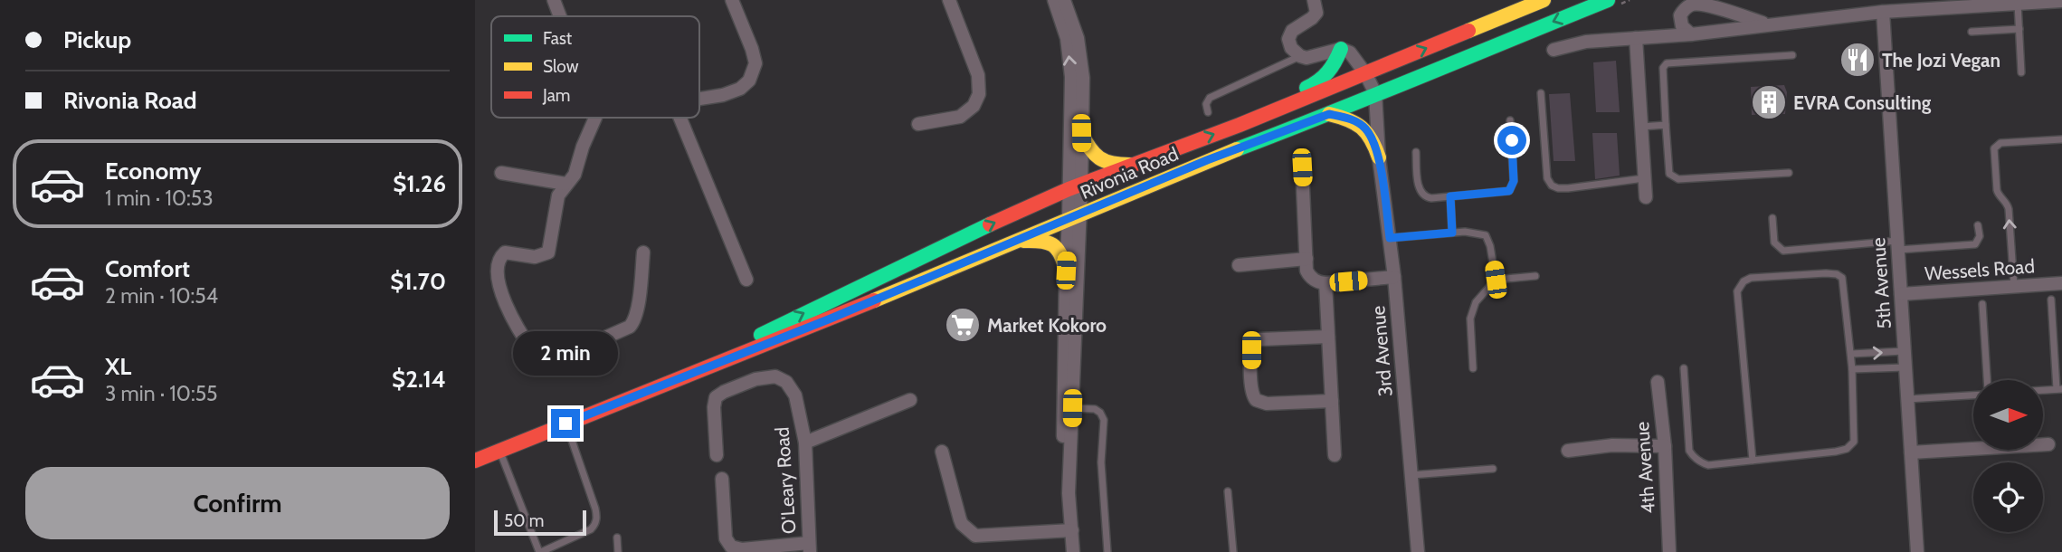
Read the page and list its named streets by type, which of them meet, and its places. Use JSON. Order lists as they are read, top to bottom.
{
  "streets": {
    "main road": ["Rivonia Road"],
    "street": [
      "Wessels Road",
      "5th Avenue",
      "3rd Avenue",
      "4th Avenue",
      "O'Leary Road"
    ]
  },
  "crossings": [
    ["Rivonia Road", "3rd Avenue"],
    ["Wessels Road", "5th Avenue"]
  ],
  "places": {
    "restaurant": ["The Jozi Vegan"],
    "building": ["EVRA Consulting"],
    "supermarket": ["Market Kokoro"]
  },
  "legend": ["Fast", "Slow", "Jam"],
  "scale_bar": "50 m",
  "north": "right",
  "page": {
    "banner": ["Pickup", "Rivonia Road"],
    "list": [
      {
        "name": "Economy",
        "note": "1 min · 10:53",
        "value": "$1.26"
      },
      {
        "name": "Comfort",
        "note": "2 min · 10:54",
        "value": "$1.70"
      },
      {
        "name": "XL",
        "note": "3 min · 10:55",
        "value": "$2.14"
      }
    ],
    "bubble": "2 min",
    "buttons": "Confirm",
    "scale": "50 m"
  }
}
